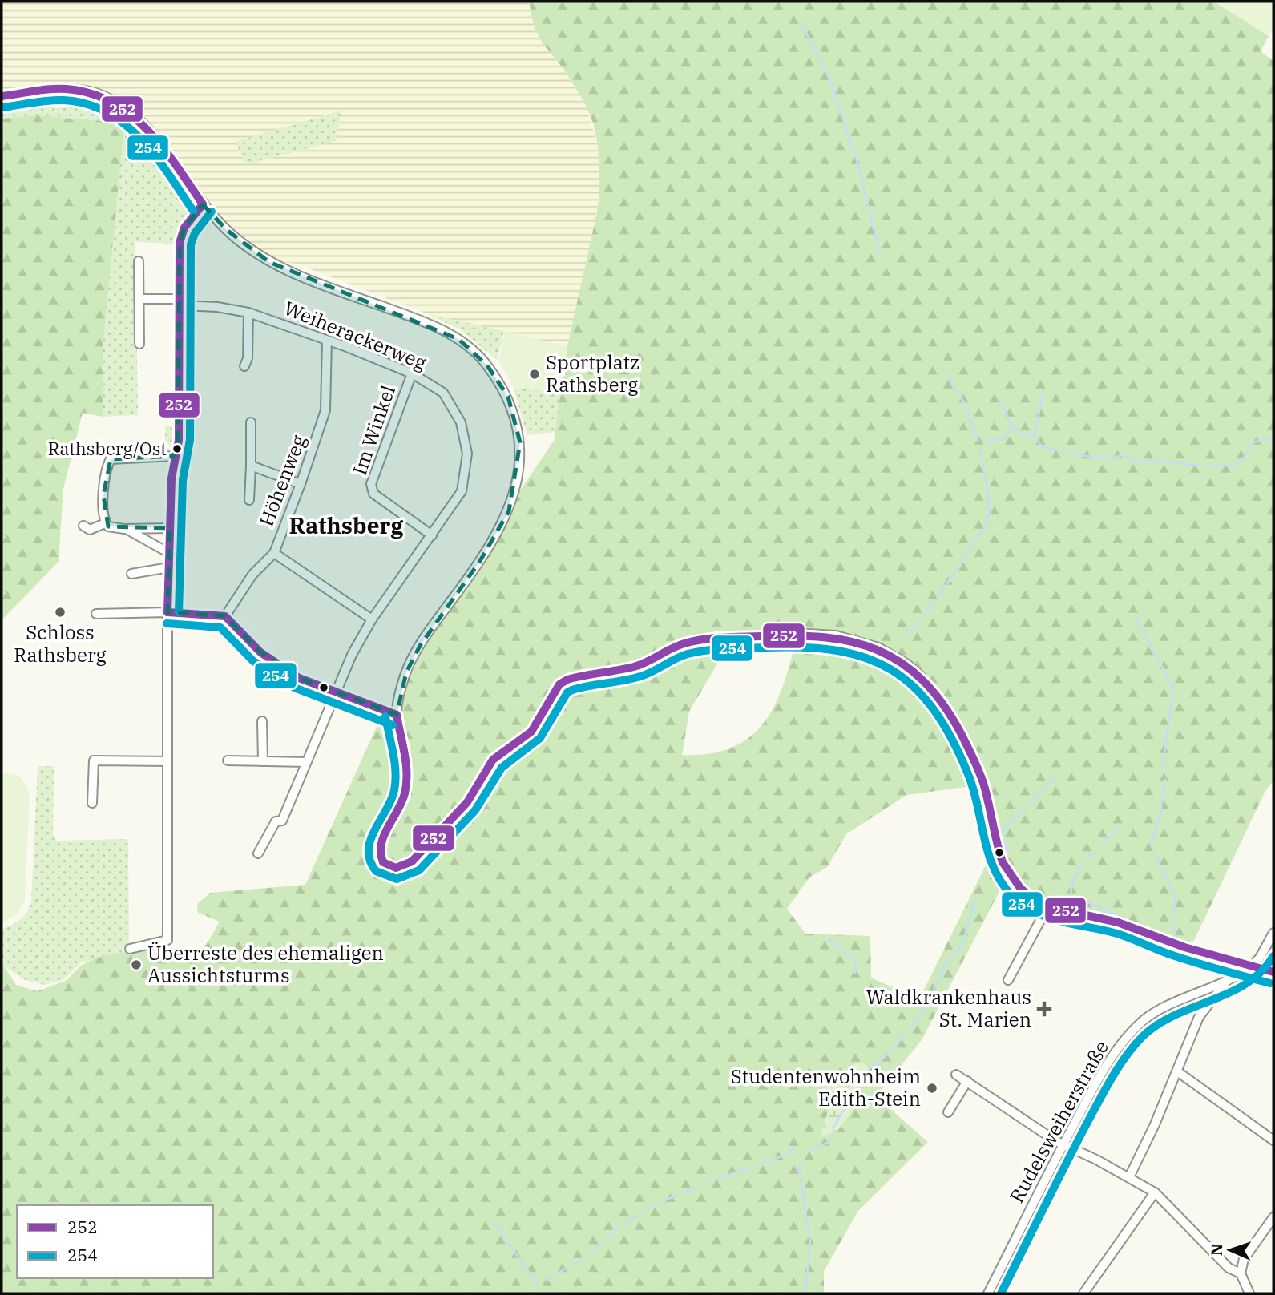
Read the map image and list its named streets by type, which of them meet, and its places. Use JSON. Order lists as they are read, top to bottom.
{
  "streets": {
    "street": [
      "Weiherackerweg",
      "Im Winkel",
      "Höhenweg",
      "Rudelsweiherstraße"
    ]
  },
  "crossings": [
    ["Weiherackerweg", "Im Winkel"],
    ["Weiherackerweg", "Höhenweg"]
  ],
  "districts": ["Rathsberg"],
  "places": {
    "other": [
      "Sportplatz Rathsberg",
      "Rathsberg/Ost",
      "Schloss Rathsberg",
      "Überreste des ehemaligen Aussichtsturms",
      "Studentenwohnheim Edith-Stein"
    ],
    "health": ["Waldkrankenhaus St. Marien"]
  },
  "lines": ["transit line 252", "transit line 254"],
  "legend": ["252", "254"],
  "north": "left"
}
